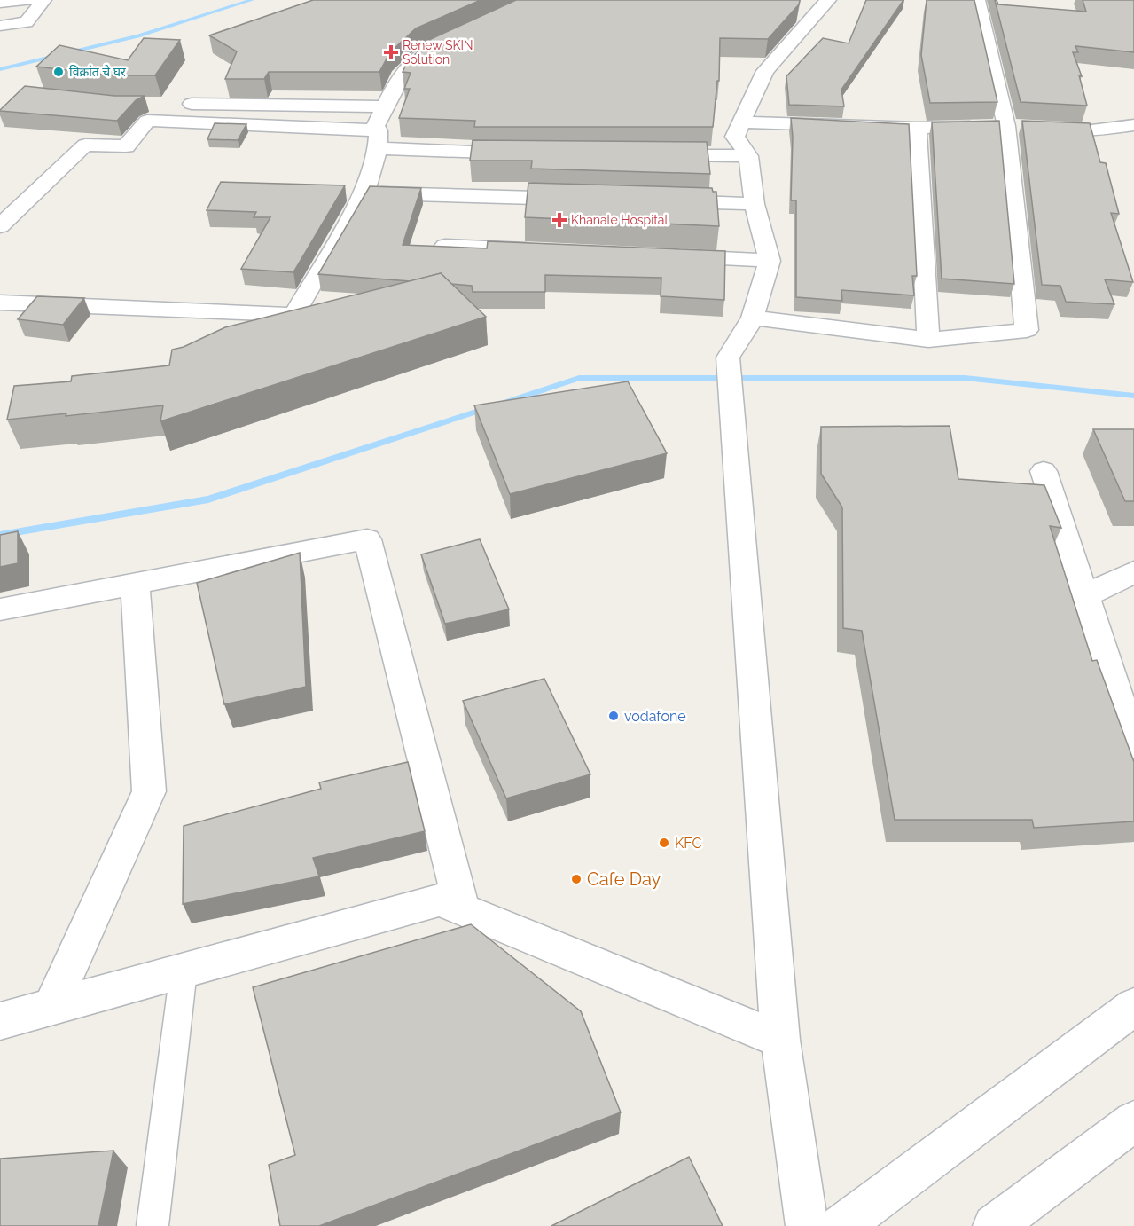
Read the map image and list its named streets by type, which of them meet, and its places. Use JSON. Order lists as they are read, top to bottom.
{
  "places": {
    "health": ["Renew SKIN Solution", "Khanale Hospital"],
    "other": [
      "विक्रांत चे घर",
      "vodafone",
      "KFC",
      "Cafe Day"
    ]
  }
}
